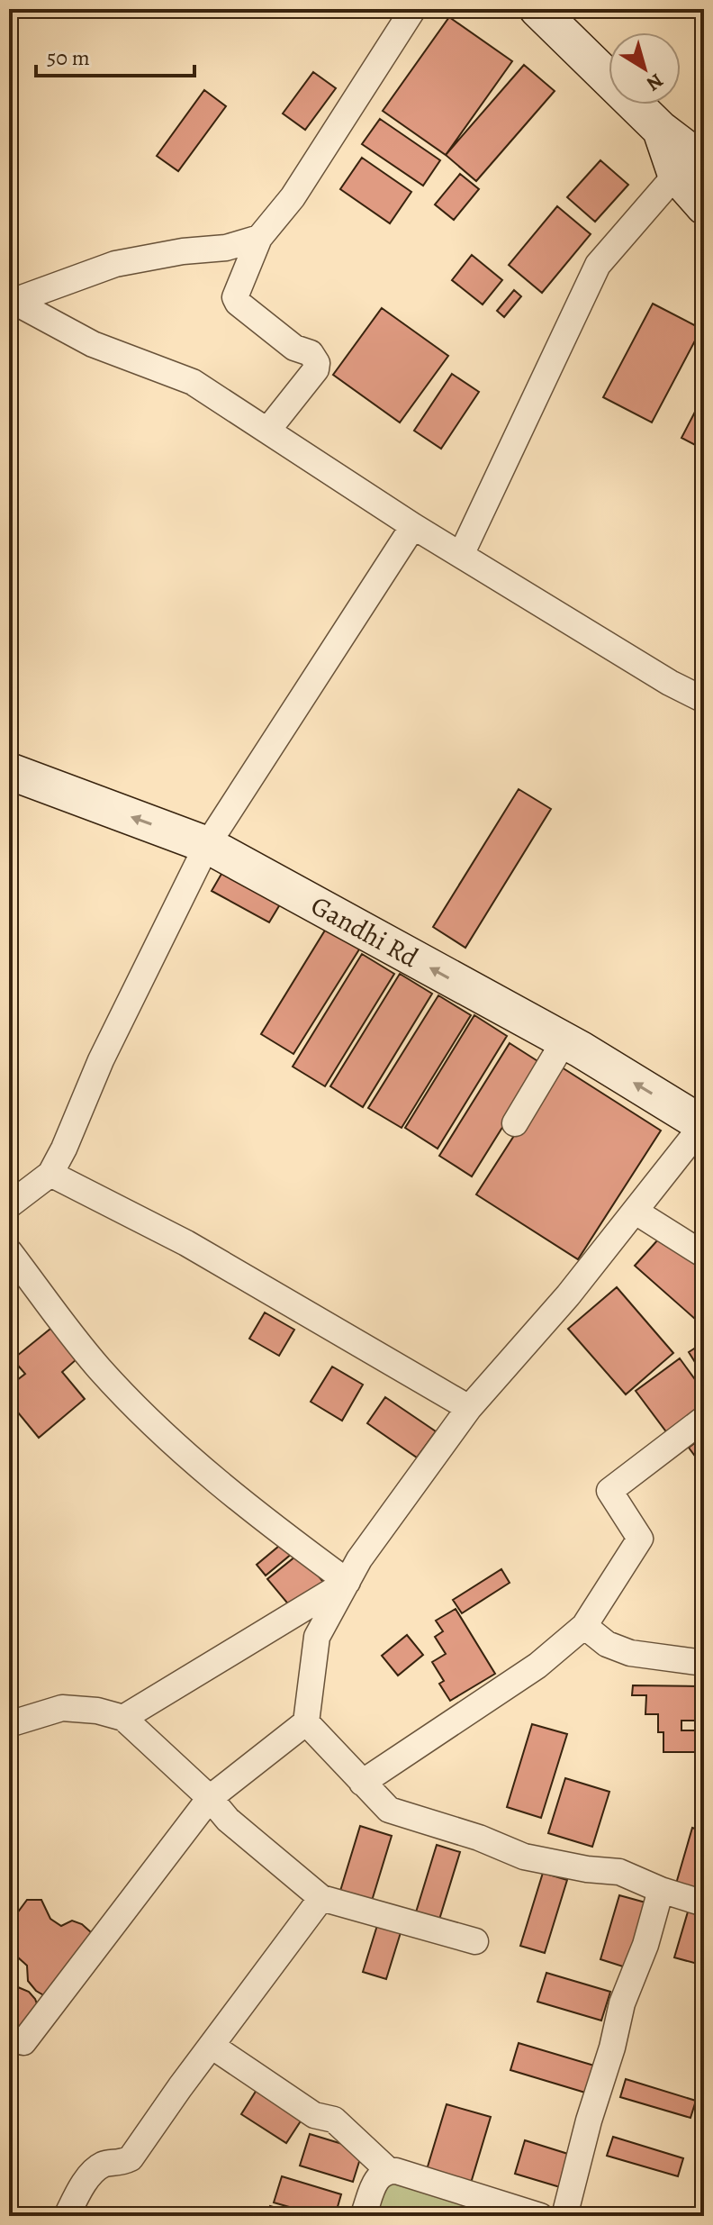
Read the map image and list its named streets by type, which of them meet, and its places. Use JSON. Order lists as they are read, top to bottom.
{
  "streets": {
    "street": ["Gandhi Rd"]
  },
  "one_way": ["Gandhi Rd"],
  "scale_bar": "50 m",
  "north": "bottom right"
}
